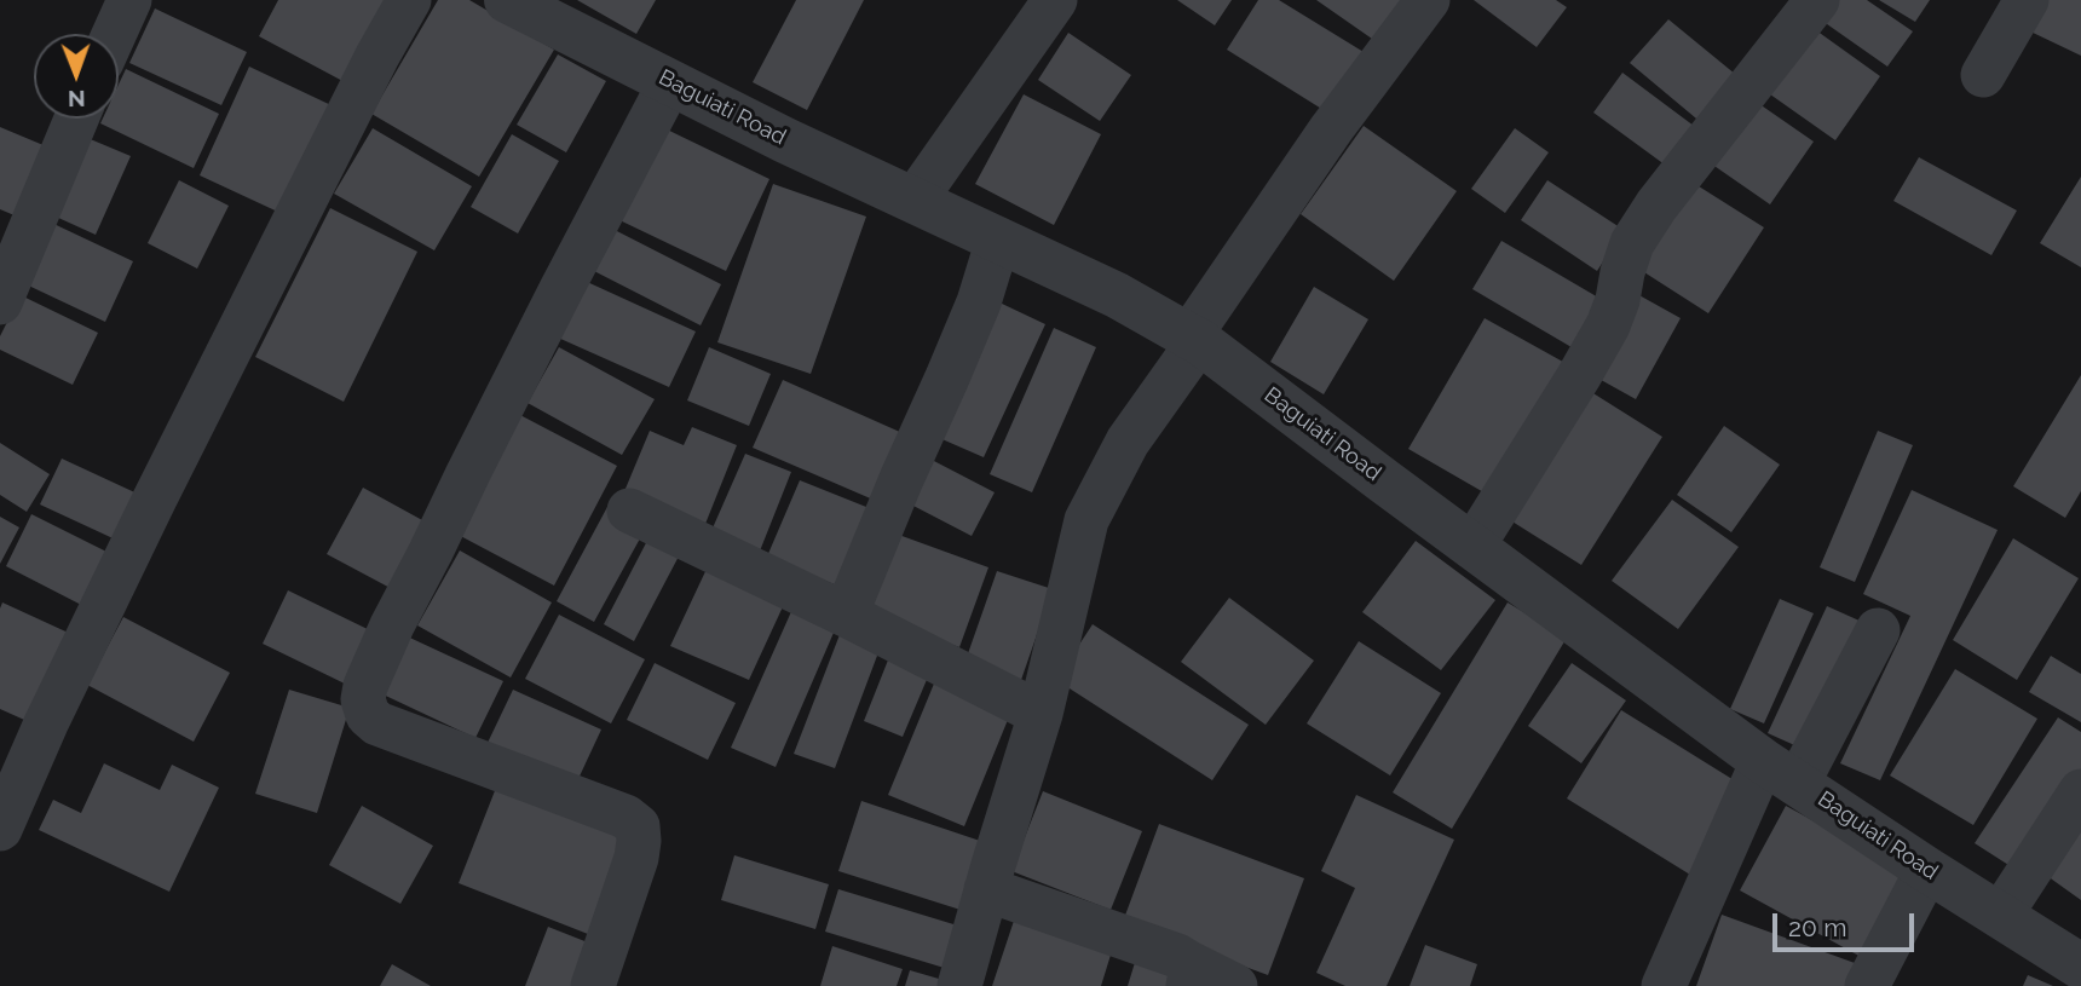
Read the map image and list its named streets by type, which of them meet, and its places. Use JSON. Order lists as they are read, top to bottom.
{
  "streets": {
    "street": ["Baguiati Road"]
  },
  "scale_bar": "20 m",
  "north": "bottom"
}
